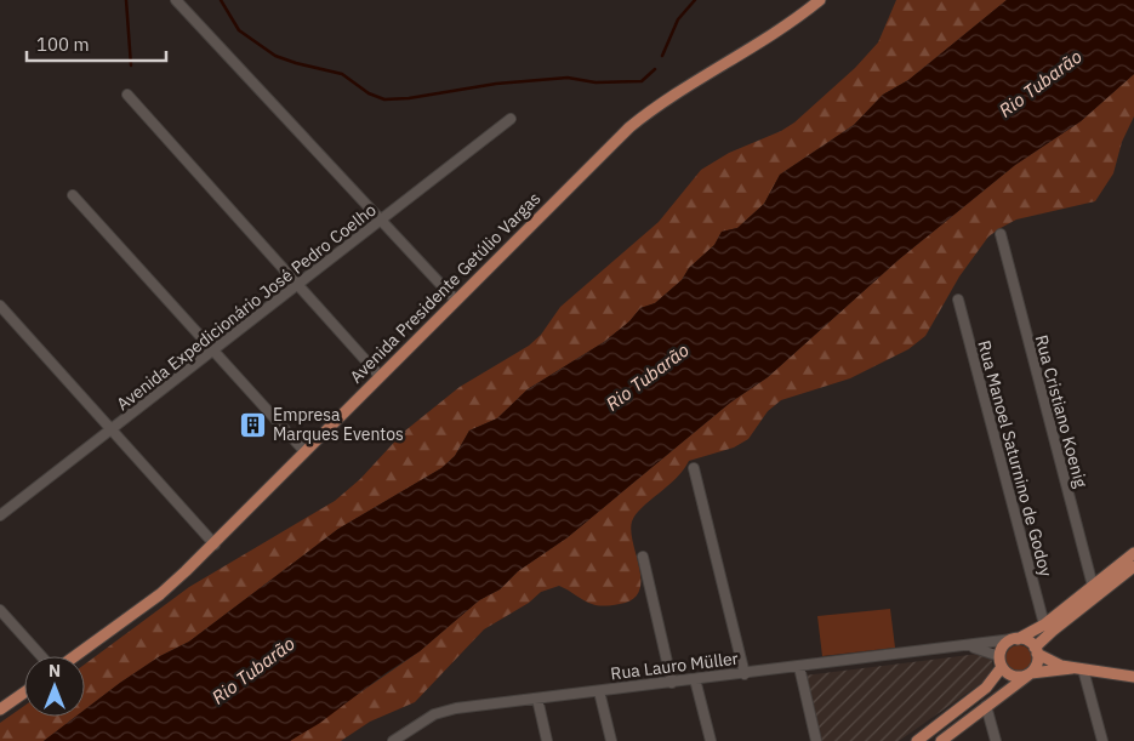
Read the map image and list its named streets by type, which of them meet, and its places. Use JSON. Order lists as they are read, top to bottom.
{
  "streets": {
    "main road": ["Avenida Presidente Getúlio Vargas"],
    "street": [
      "Avenida Expedicionário José Pedro Coelho",
      "Rua Cristiano Koenig",
      "Rua Manoel Saturnino de Godoy",
      "Rua Lauro Müller"
    ]
  },
  "water": ["Rio Tubarão"],
  "places": {
    "building": ["Empresa Marques Eventos"]
  },
  "scale_bar": "100 m",
  "north": "top"
}
